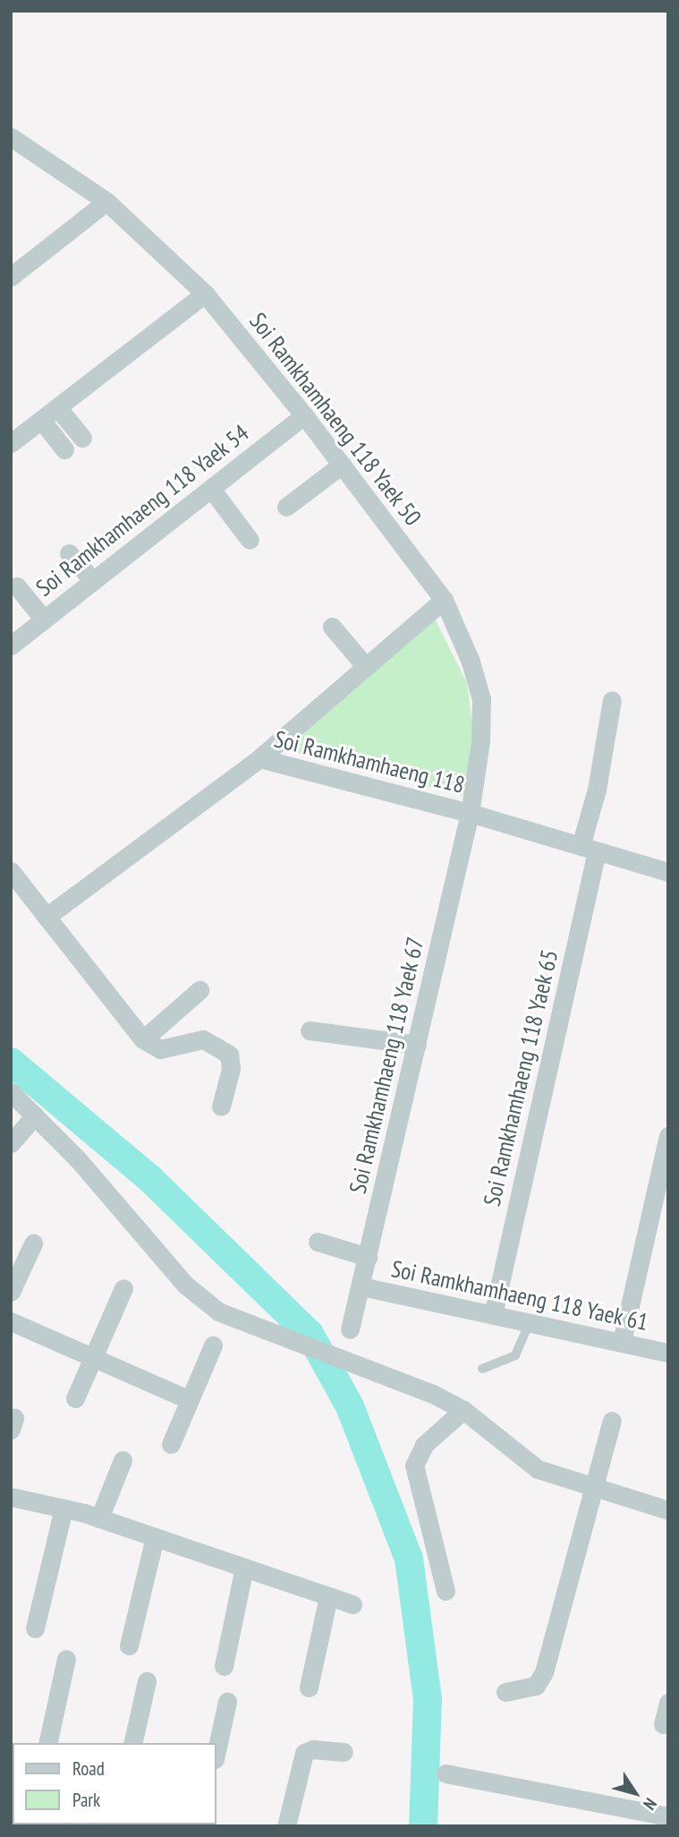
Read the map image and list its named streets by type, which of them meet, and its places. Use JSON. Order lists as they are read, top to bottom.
{
  "streets": {
    "street": [
      "Soi Ramkhamhaeng 118 Yaek 50",
      "Soi Ramkhamhaeng 118 Yaek 54",
      "Soi Ramkhamhaeng 118",
      "Soi Ramkhamhaeng 118 Yaek 67",
      "Soi Ramkhamhaeng 118 Yaek 65",
      "Soi Ramkhamhaeng 118 Yaek 61"
    ]
  },
  "crossings": [
    ["Soi Ramkhamhaeng 118 Yaek 50", "Soi Ramkhamhaeng 118 Yaek 54"],
    ["Soi Ramkhamhaeng 118 Yaek 50", "Soi Ramkhamhaeng 118"],
    ["Soi Ramkhamhaeng 118 Yaek 50", "Soi Ramkhamhaeng 118 Yaek 67"],
    ["Soi Ramkhamhaeng 118", "Soi Ramkhamhaeng 118 Yaek 67"],
    ["Soi Ramkhamhaeng 118", "Soi Ramkhamhaeng 118 Yaek 65"],
    ["Soi Ramkhamhaeng 118 Yaek 67", "Soi Ramkhamhaeng 118 Yaek 61"],
    ["Soi Ramkhamhaeng 118 Yaek 65", "Soi Ramkhamhaeng 118 Yaek 61"]
  ],
  "legend": ["Road", "Park"],
  "north": "bottom right"
}
